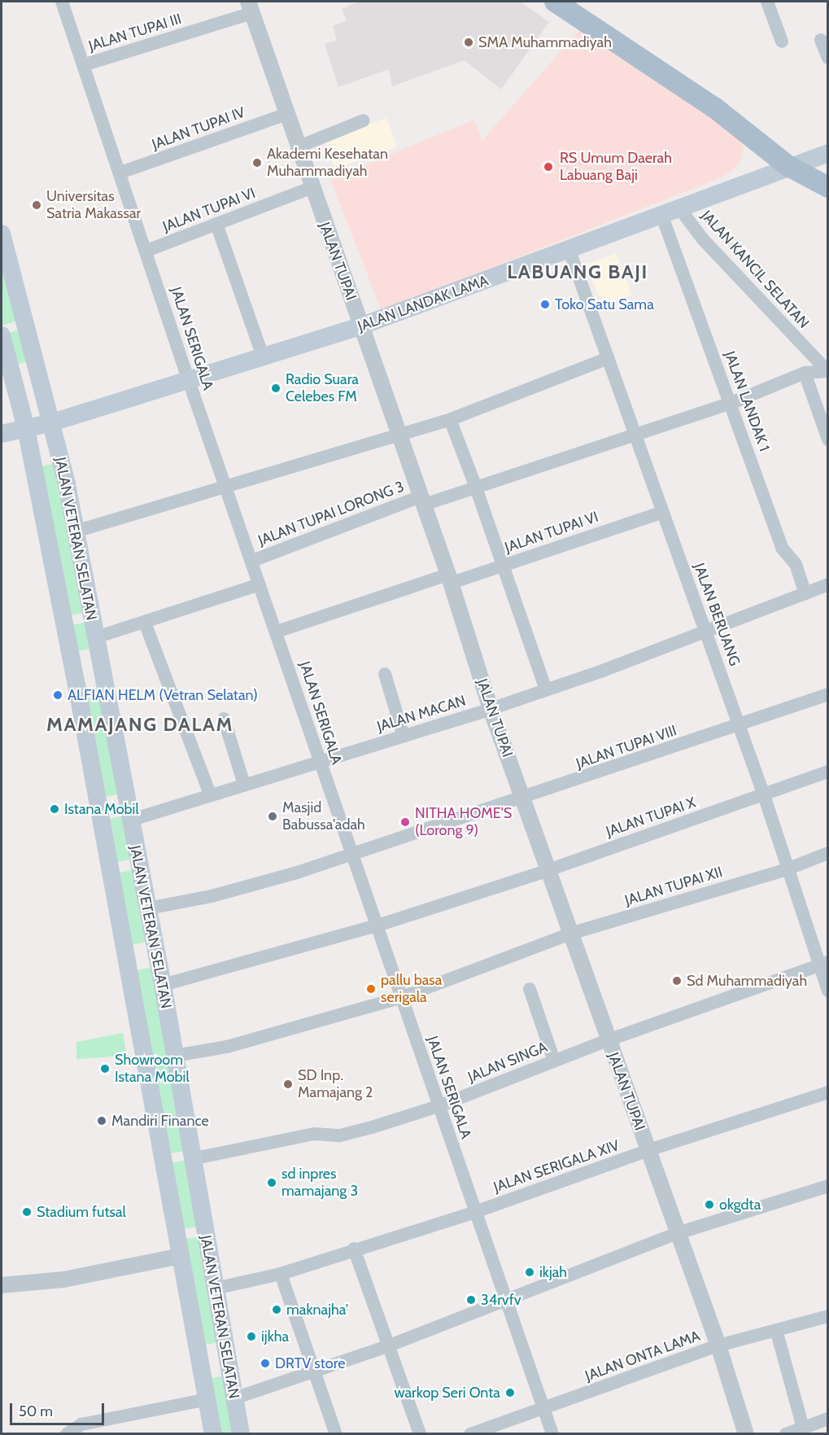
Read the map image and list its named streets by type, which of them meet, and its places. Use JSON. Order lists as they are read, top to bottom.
{
  "streets": {
    "main road": ["JALAN LANDAK LAMA", "JALAN VETERAN SELATAN"],
    "street": [
      "JALAN TUPAI III",
      "JALAN TUPAI IV",
      "JALAN TUPAI VI",
      "JALAN TUPAI",
      "JALAN KANCIL SELATAN",
      "JALAN SERIGALA",
      "JALAN LANDAK 1",
      "JALAN TUPAI LORONG 3",
      "JALAN BERUANG",
      "JALAN MACAN",
      "JALAN TUPAI VIII",
      "JALAN TUPAI X",
      "JALAN TUPAI XII",
      "JALAN SINGA",
      "JALAN SERIGALA XIV",
      "JALAN ONTA LAMA"
    ]
  },
  "crossings": [
    ["JALAN TUPAI III", "JALAN TUPAI"],
    ["JALAN TUPAI III", "JALAN SERIGALA"],
    ["JALAN TUPAI IV", "JALAN TUPAI"],
    ["JALAN TUPAI IV", "JALAN SERIGALA"],
    ["JALAN TUPAI VI", "JALAN TUPAI"],
    ["JALAN TUPAI VI", "JALAN SERIGALA"],
    ["JALAN TUPAI VI", "JALAN BERUANG"],
    ["JALAN TUPAI", "JALAN LANDAK LAMA"],
    ["JALAN TUPAI", "JALAN TUPAI LORONG 3"],
    ["JALAN TUPAI", "JALAN MACAN"],
    ["JALAN TUPAI", "JALAN TUPAI VIII"],
    ["JALAN TUPAI", "JALAN TUPAI X"],
    ["JALAN TUPAI", "JALAN TUPAI XII"],
    ["JALAN TUPAI", "JALAN SINGA"],
    ["JALAN TUPAI", "JALAN SERIGALA XIV"],
    ["JALAN TUPAI", "JALAN ONTA LAMA"],
    ["JALAN KANCIL SELATAN", "JALAN LANDAK LAMA"],
    ["JALAN KANCIL SELATAN", "JALAN TUPAI LORONG 3"],
    ["JALAN LANDAK LAMA", "JALAN SERIGALA"],
    ["JALAN LANDAK LAMA", "JALAN LANDAK 1"],
    ["JALAN LANDAK LAMA", "JALAN VETERAN SELATAN"],
    ["JALAN LANDAK LAMA", "JALAN BERUANG"],
    ["JALAN SERIGALA", "JALAN TUPAI LORONG 3"],
    ["JALAN SERIGALA", "JALAN MACAN"],
    ["JALAN SERIGALA", "JALAN TUPAI VIII"],
    ["JALAN SERIGALA", "JALAN TUPAI X"],
    ["JALAN SERIGALA", "JALAN TUPAI XII"],
    ["JALAN SERIGALA", "JALAN SINGA"],
    ["JALAN SERIGALA", "JALAN SERIGALA XIV"],
    ["JALAN SERIGALA", "JALAN ONTA LAMA"],
    ["JALAN LANDAK 1", "JALAN TUPAI LORONG 3"],
    ["JALAN LANDAK 1", "JALAN MACAN"],
    ["JALAN TUPAI LORONG 3", "JALAN BERUANG"],
    ["JALAN VETERAN SELATAN", "JALAN MACAN"],
    ["JALAN VETERAN SELATAN", "JALAN TUPAI VIII"],
    ["JALAN VETERAN SELATAN", "JALAN TUPAI X"],
    ["JALAN VETERAN SELATAN", "JALAN TUPAI XII"],
    ["JALAN VETERAN SELATAN", "JALAN SINGA"],
    ["JALAN VETERAN SELATAN", "JALAN SERIGALA XIV"],
    ["JALAN BERUANG", "JALAN MACAN"],
    ["JALAN BERUANG", "JALAN TUPAI VIII"],
    ["JALAN BERUANG", "JALAN TUPAI X"],
    ["JALAN BERUANG", "JALAN TUPAI XII"],
    ["JALAN BERUANG", "JALAN SINGA"]
  ],
  "districts": ["LABUANG BAJI", "MAMAJANG DALAM"],
  "places": [
    "SMA Muhammadiyah",
    "Akademi Kesehatan Muhammadiyah",
    "RS Umum Daerah Labuang Baji",
    "Universitas Satria Makassar",
    "Toko Satu Sama",
    "Radio Suara Celebes FM",
    "ALFIAN HELM (Vetran Selatan)",
    "Istana Mobil",
    "Masjid Babussa'adah",
    "NITHA HOME'S (Lorong 9)",
    "Sd Muhammadiyah",
    "pallu basa serigala",
    "Showroom Istana Mobil",
    "SD Inp. Mamajang 2",
    "Mandiri Finance",
    "sd inpres mamajang 3",
    "okgdta",
    "Stadium futsal",
    "ikjah",
    "34rvfv",
    "maknajha'",
    "ijkha",
    "DRTV store",
    "warkop Seri Onta"
  ],
  "scale_bar": "50 m"
}
